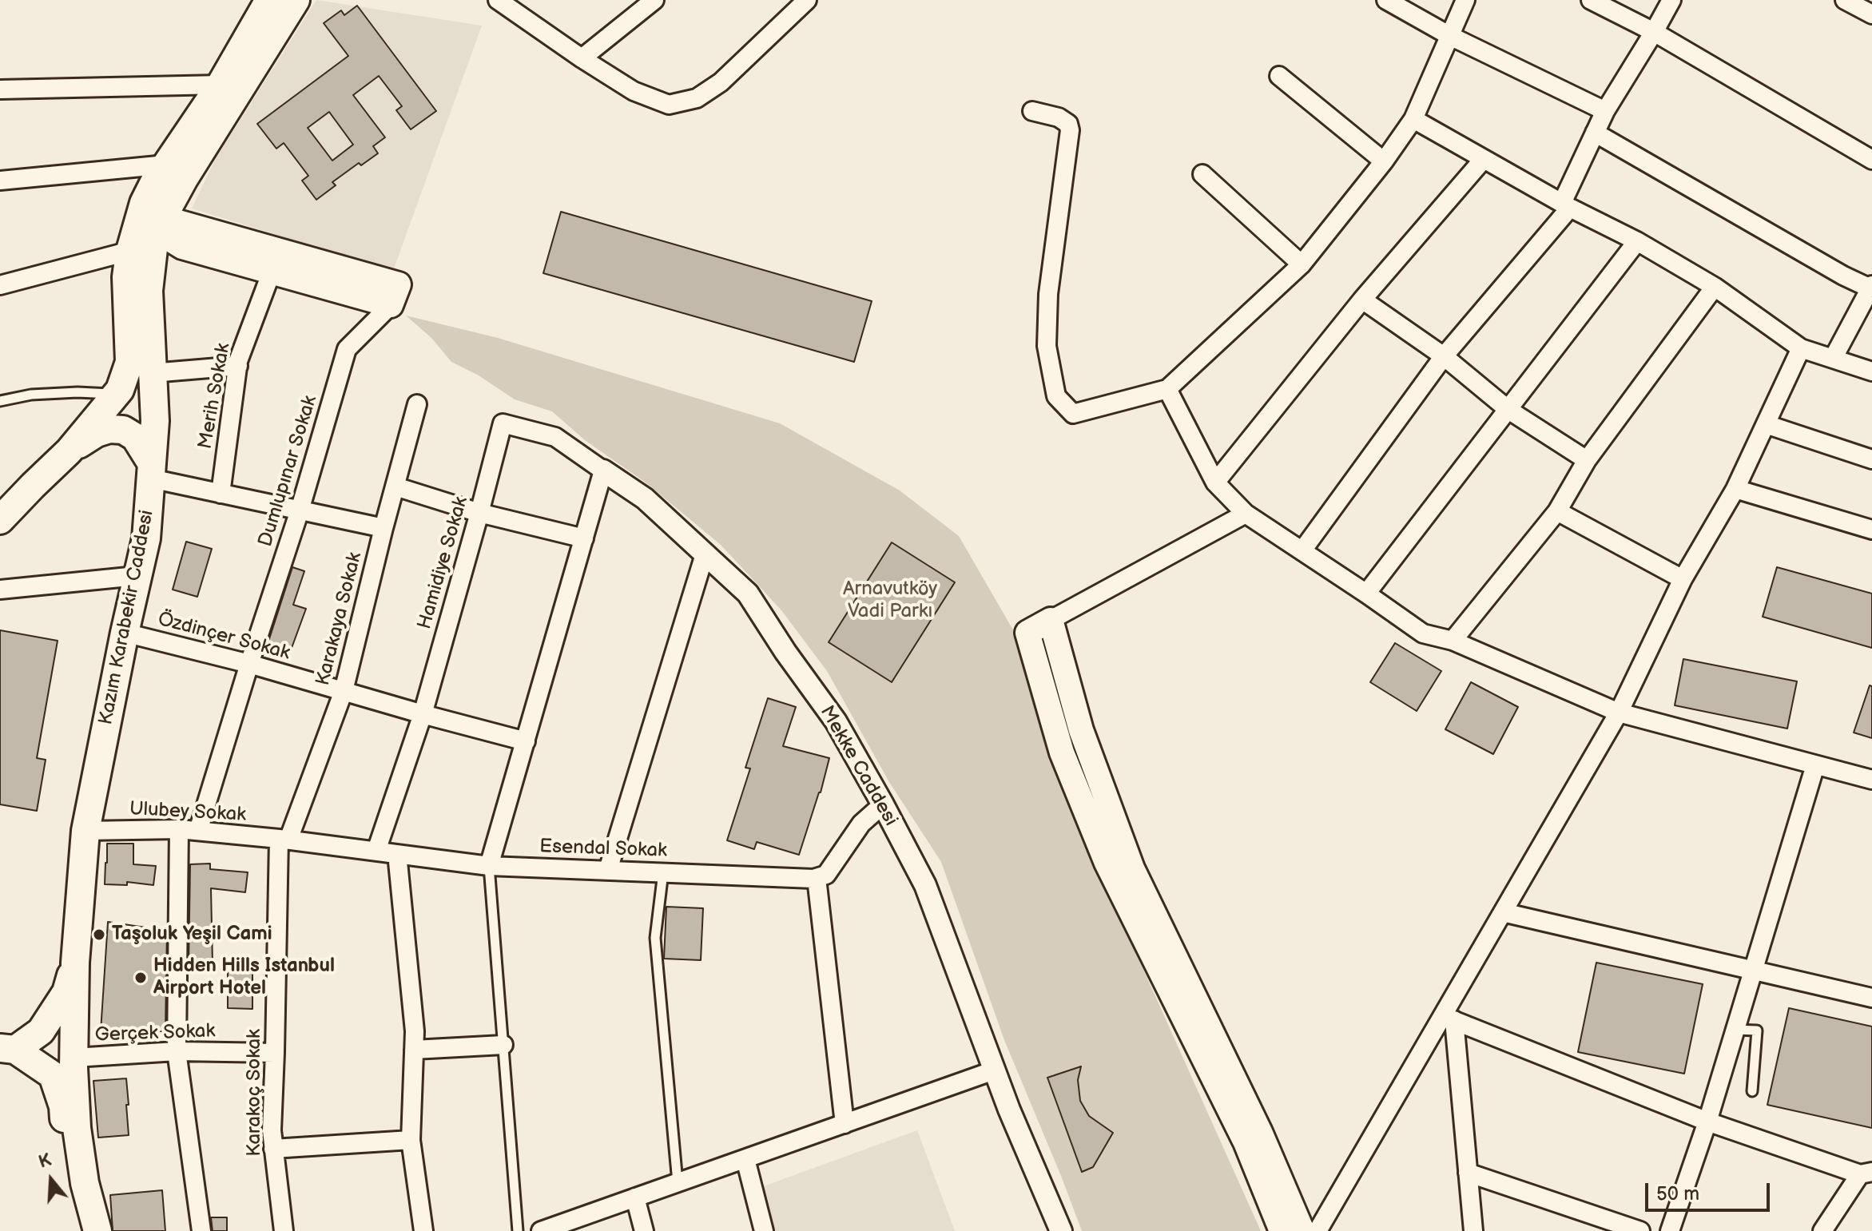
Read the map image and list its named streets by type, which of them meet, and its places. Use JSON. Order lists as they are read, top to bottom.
{
  "streets": {
    "main road": ["Kazım Karabekir Caddesi"],
    "street": [
      "Merih Sokak",
      "Dumlupınar Sokak",
      "Hamidiye Sokak",
      "Karakaya Sokak",
      "Özdinçer Sokak",
      "Mekke Caddesi",
      "Ulubey Sokak",
      "Esendal Sokak",
      "Gerçek Sokak",
      "Karakoç Sokak"
    ]
  },
  "crossings": [
    ["Dumlupınar Sokak", "Özdinçer Sokak"],
    ["Dumlupınar Sokak", "Ulubey Sokak"],
    ["Hamidiye Sokak", "Özdinçer Sokak"],
    ["Hamidiye Sokak", "Mekke Caddesi"],
    ["Hamidiye Sokak", "Esendal Sokak"],
    ["Kazım Karabekir Caddesi", "Özdinçer Sokak"],
    ["Kazım Karabekir Caddesi", "Ulubey Sokak"],
    ["Kazım Karabekir Caddesi", "Gerçek Sokak"],
    ["Karakaya Sokak", "Özdinçer Sokak"],
    ["Karakaya Sokak", "Ulubey Sokak"],
    ["Karakaya Sokak", "Esendal Sokak"],
    ["Karakaya Sokak", "Karakoç Sokak"],
    ["Ulubey Sokak", "Esendal Sokak"],
    ["Ulubey Sokak", "Karakoç Sokak"],
    ["Esendal Sokak", "Karakoç Sokak"],
    ["Gerçek Sokak", "Karakoç Sokak"]
  ],
  "parks": ["Arnavutköy Vadi Parkı"],
  "places": ["Taşoluk Yeşil Cami", "Hidden Hills Istanbul Airport Hotel"],
  "scale_bar": "50 m",
  "north": "top"
}
